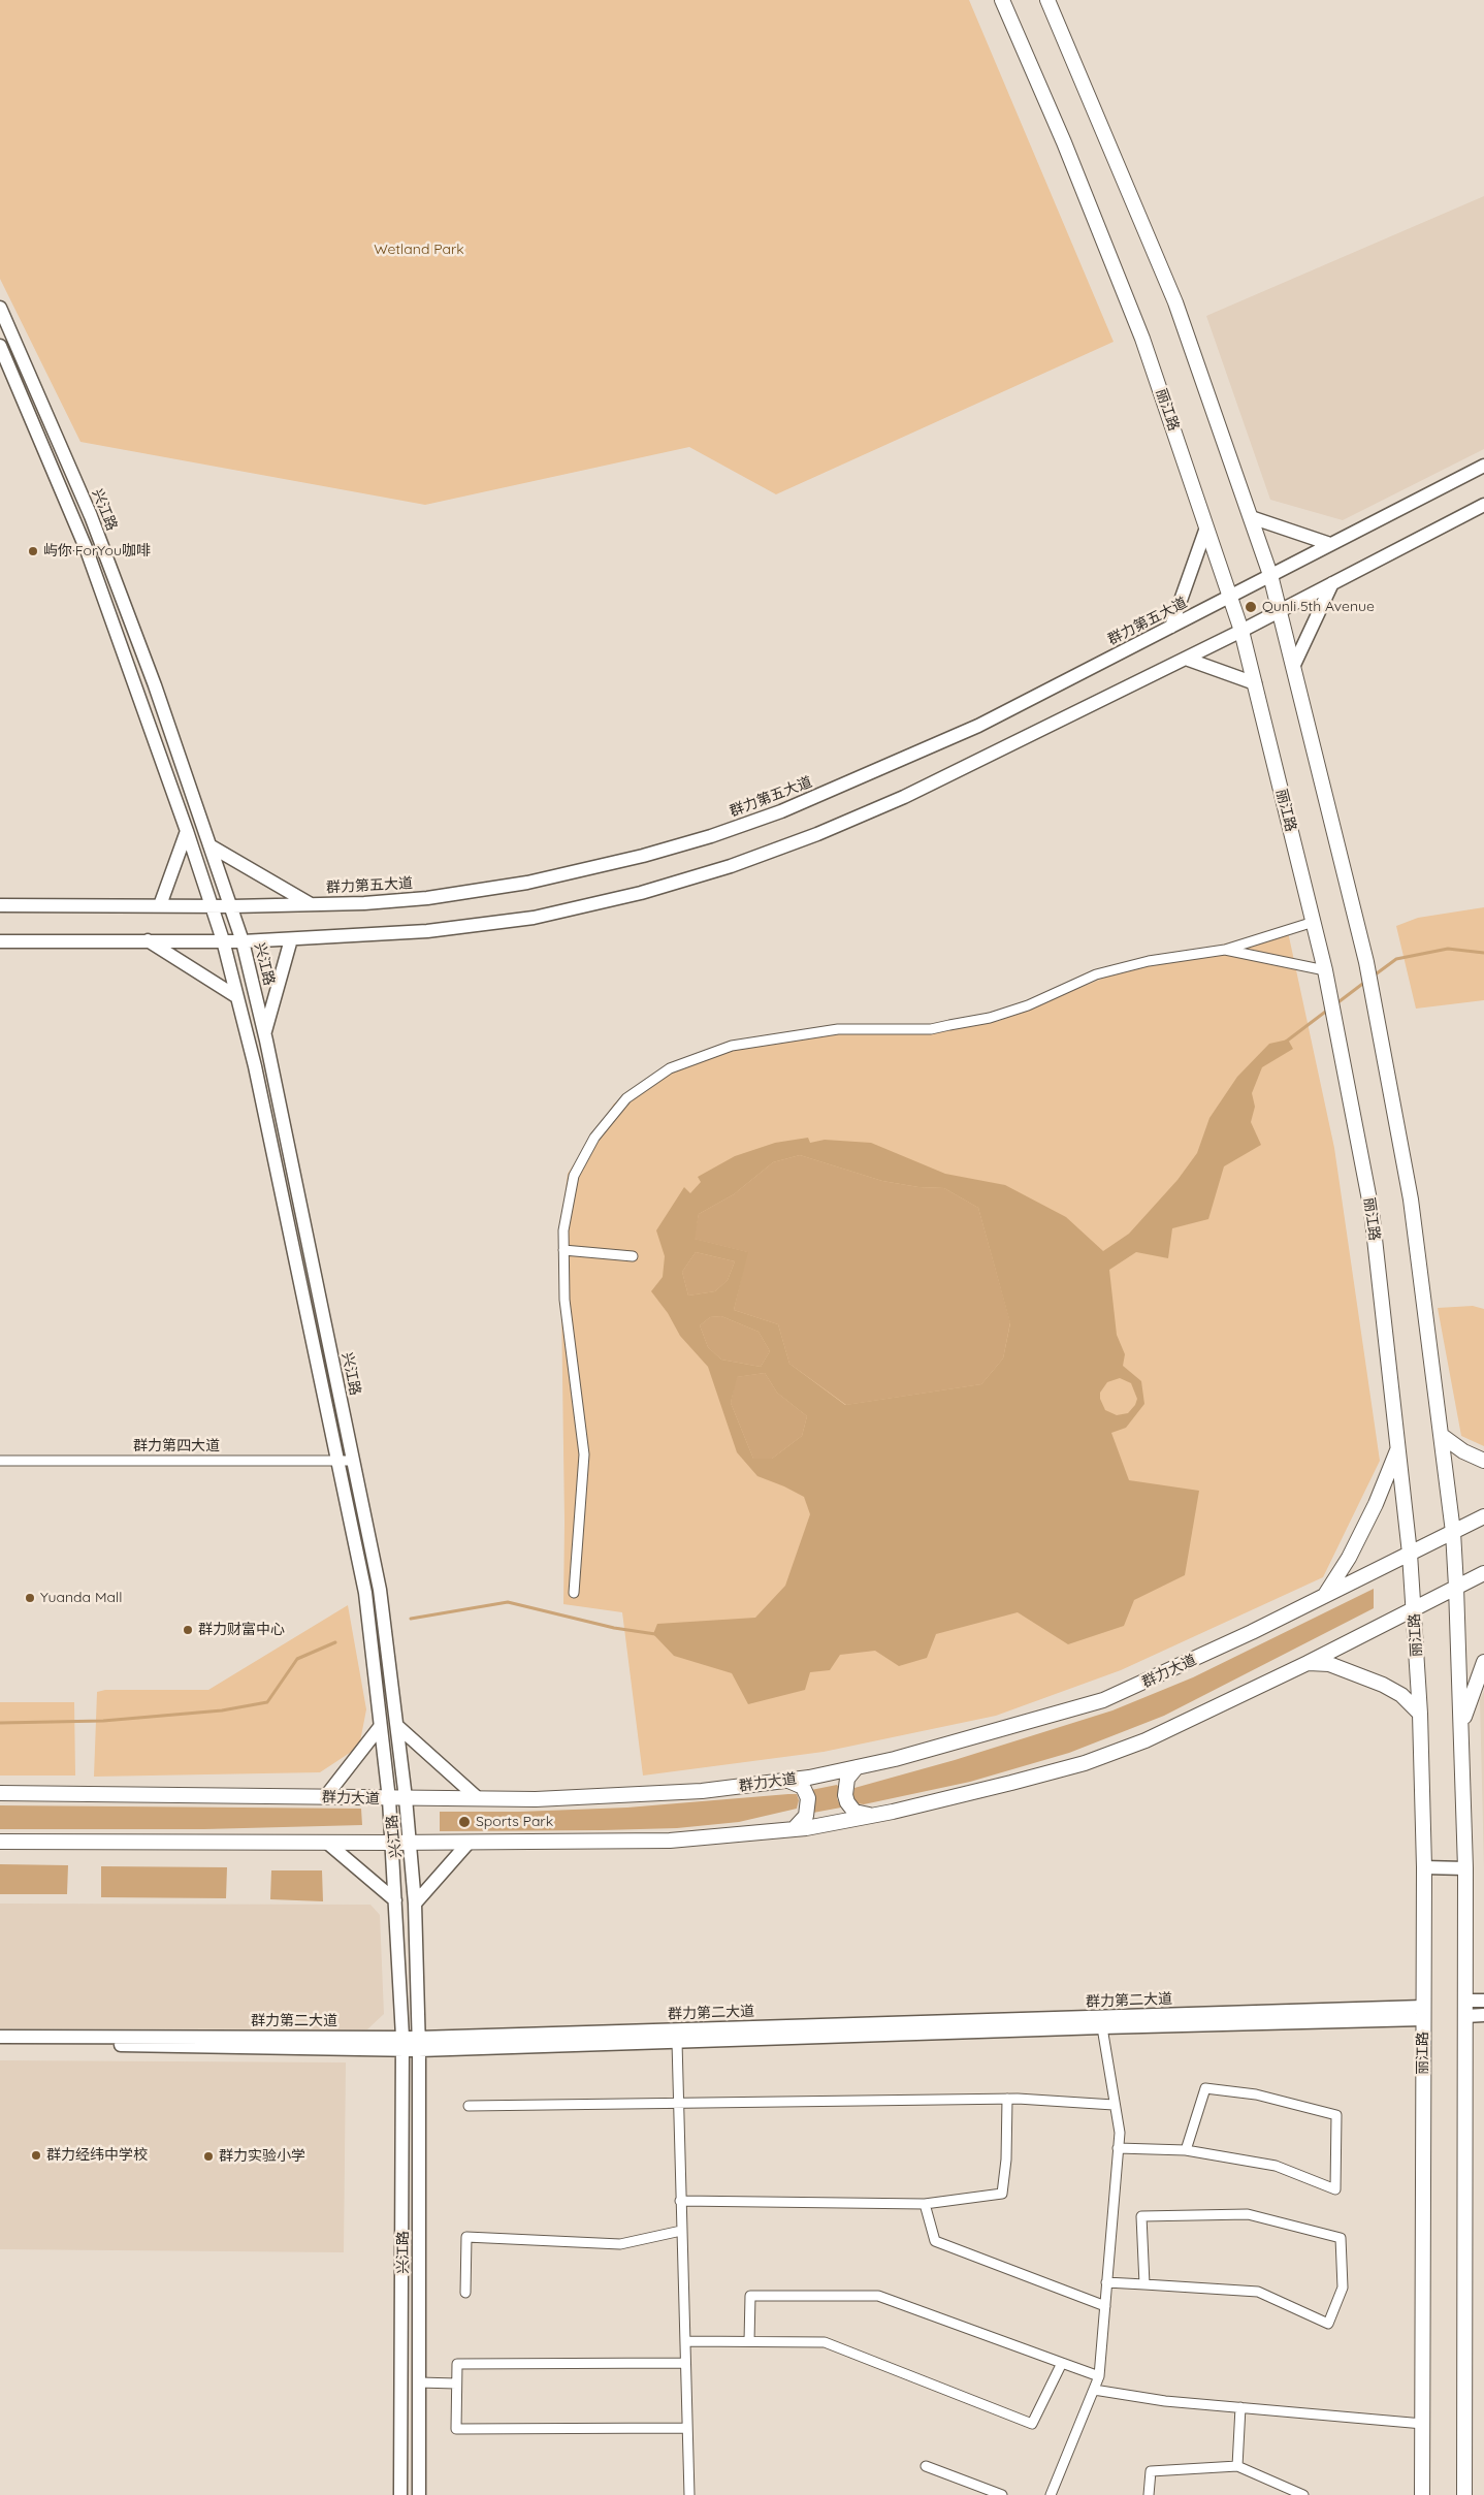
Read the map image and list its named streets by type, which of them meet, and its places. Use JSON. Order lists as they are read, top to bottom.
{
  "streets": {
    "main road": [
      "丽江路",
      "兴江路",
      "群力第五大道",
      "群力大道",
      "群力第二大道"
    ],
    "street": ["群力第四大道"]
  },
  "crossings": [
    ["丽江路", "群力第五大道"],
    ["丽江路", "群力大道"],
    ["丽江路", "群力第二大道"],
    ["兴江路", "群力第五大道"],
    ["兴江路", "群力第四大道"],
    ["兴江路", "群力大道"],
    ["兴江路", "群力第二大道"]
  ],
  "parks": ["Wetland Park"],
  "places": [
    "屿你·ForYou咖啡",
    "Qunli 5th Avenue",
    "Yuanda Mall",
    "群力财富中心",
    "Sports Park",
    "群力经纬中学校",
    "群力实验小学"
  ]
}
